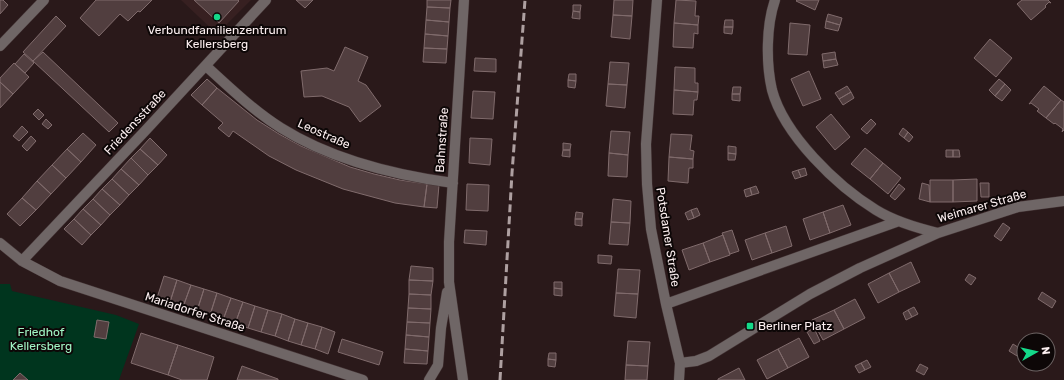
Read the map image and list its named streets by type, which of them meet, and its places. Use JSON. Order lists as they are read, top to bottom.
{
  "streets": {
    "street": [
      "Friedensstraße",
      "Leostraße",
      "Bahnstraße",
      "Weimarer Straße",
      "Potsdamer Straße",
      "Mariadorfer Straße"
    ]
  },
  "crossings": [
    ["Friedensstraße", "Leostraße"],
    ["Friedensstraße", "Mariadorfer Straße"],
    ["Leostraße", "Bahnstraße"]
  ],
  "parks": ["Friedhof Kellersberg"],
  "places": {
    "other": ["Verbundfamilienzentrum Kellersberg"],
    "transit": ["Berliner Platz"]
  },
  "north": "right"
}
